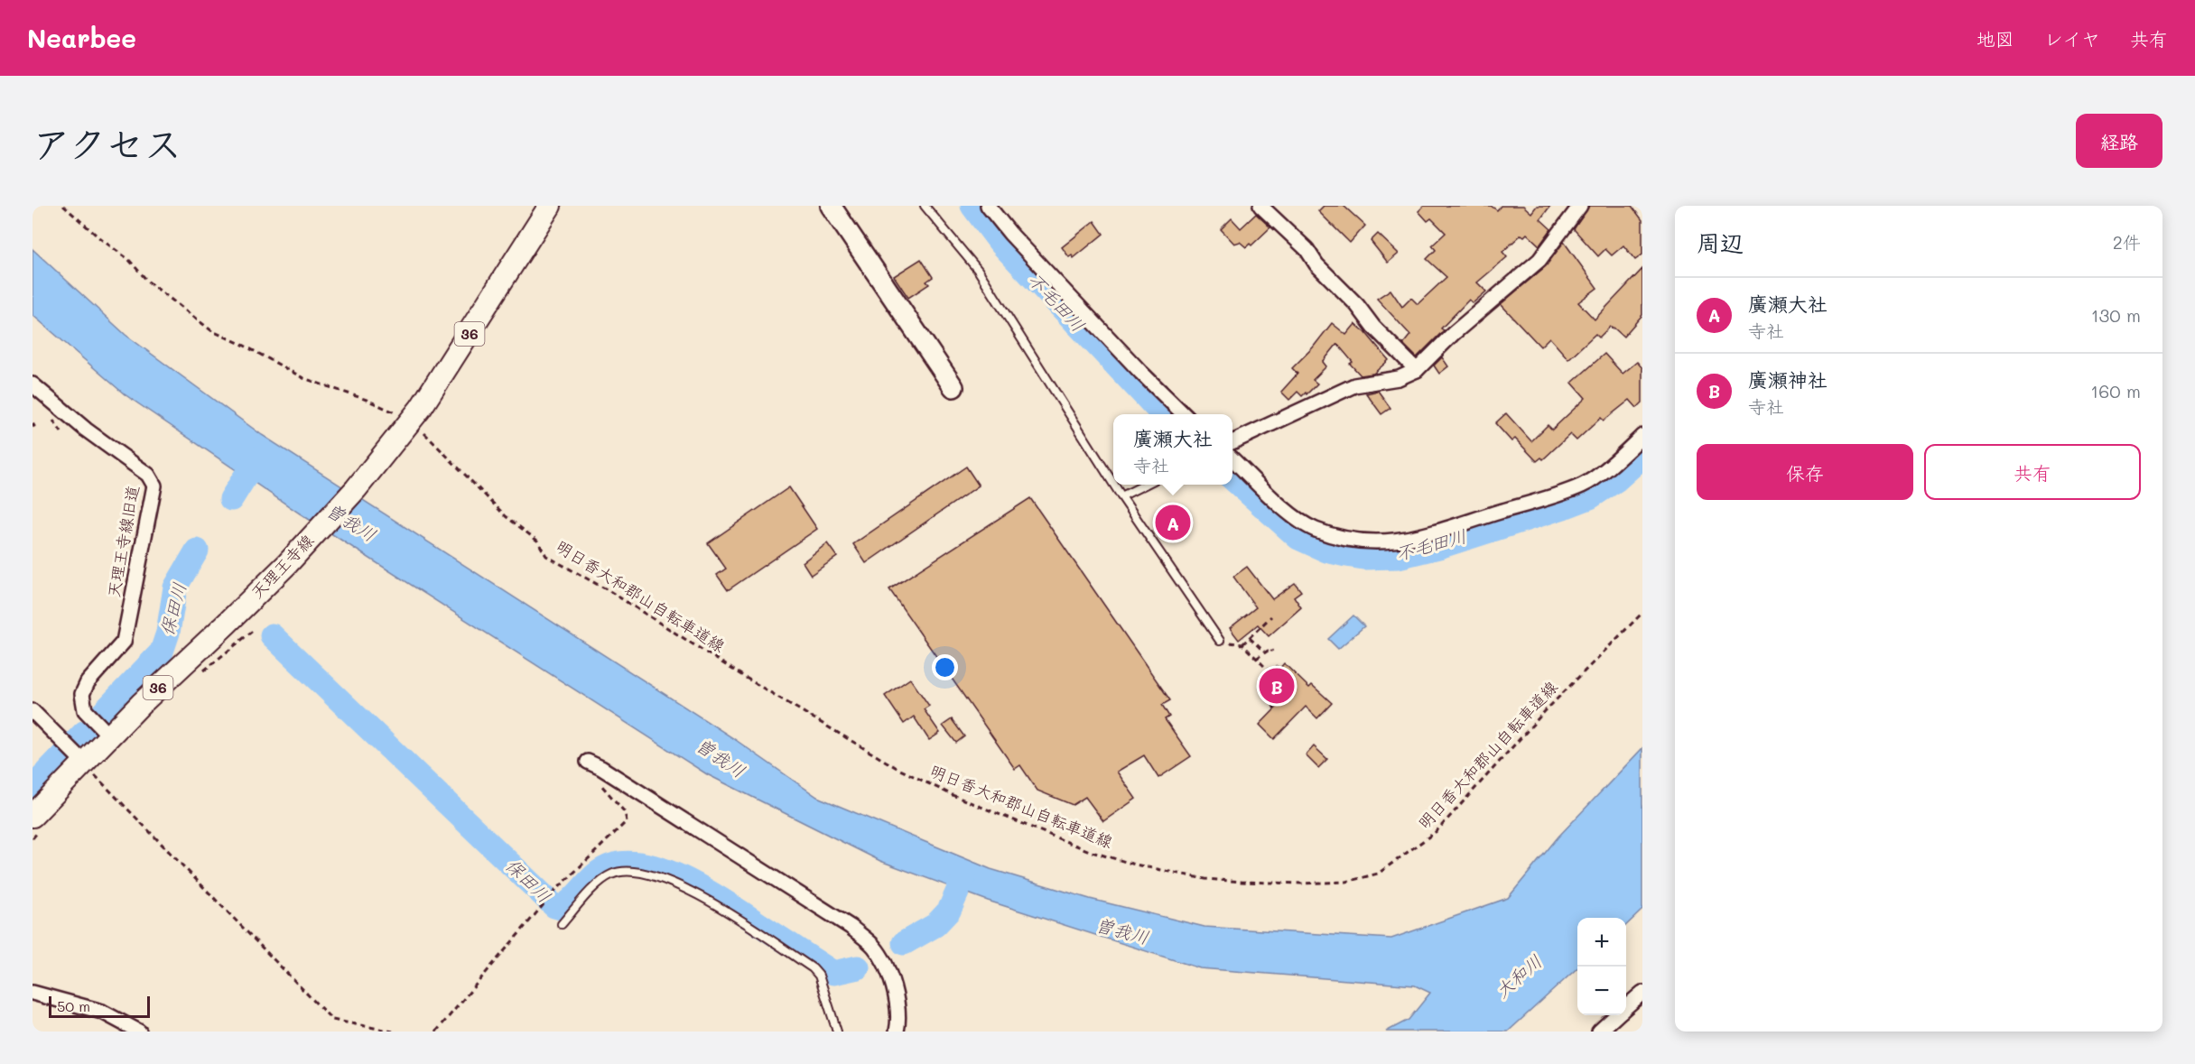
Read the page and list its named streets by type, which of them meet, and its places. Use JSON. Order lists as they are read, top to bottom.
{
  "streets": {
    "main road": ["36", "天理王寺線"],
    "street": ["天理王寺線旧道"],
    "path": ["明日香大和郡山自転車道線"]
  },
  "crossings": [
    ["天理王寺線旧道", "天理王寺線"]
  ],
  "water": [
    "不毛田川",
    "曽我川",
    "保田川",
    "大和川"
  ],
  "scale_bar": "50 m",
  "page": {
    "header": "Nearbee",
    "nav": ["地図", "レイヤ", "共有"],
    "title": "アクセス",
    "buttons": [
      "経路",
      ["保存", "共有"]
    ],
    "heading": ["周辺", "2件"],
    "list": [
      {
        "mark": "A",
        "name": "廣瀬大社",
        "note": "寺社",
        "value": "130 m"
      },
      {
        "mark": "B",
        "name": "廣瀬神社",
        "note": "寺社",
        "value": "160 m"
      }
    ],
    "popup": ["廣瀬大社", "寺社"],
    "pins": ["A", "B"],
    "map_buttons": ["+", "−"],
    "scale": "50 m"
  }
}
